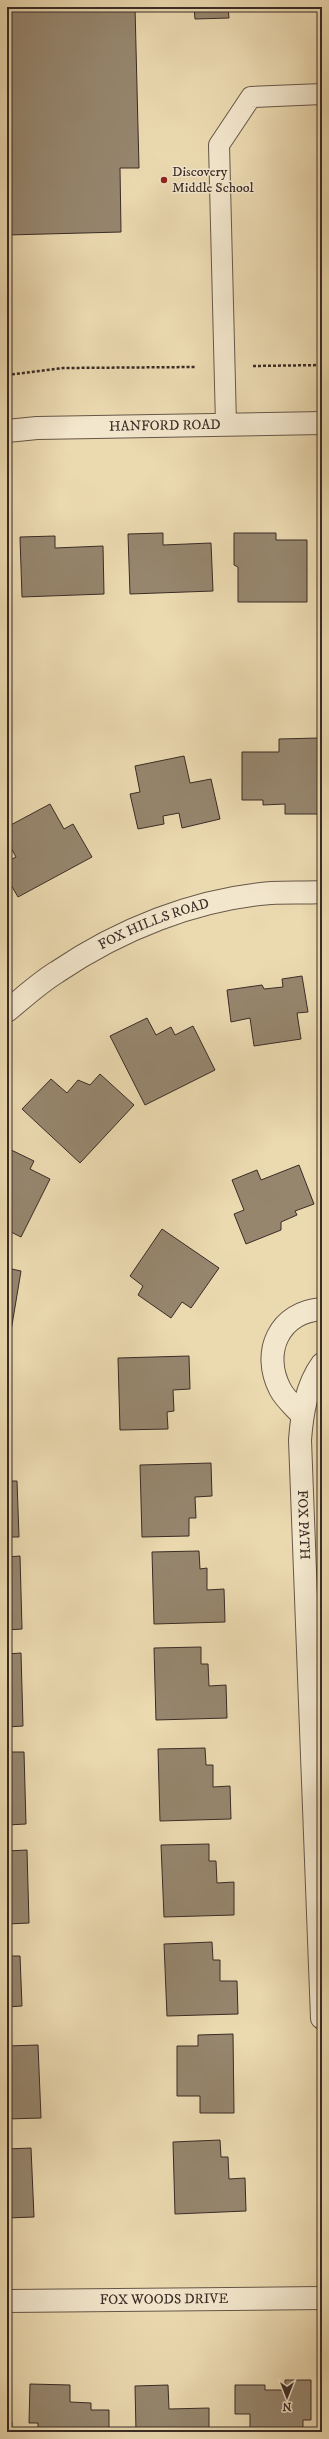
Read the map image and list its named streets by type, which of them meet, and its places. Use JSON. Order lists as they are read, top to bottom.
{
  "streets": {
    "street": [
      "HANFORD ROAD",
      "FOX HILLS ROAD",
      "FOX PATH",
      "FOX WOODS DRIVE"
    ]
  },
  "places": ["Discovery Middle School"],
  "north": "bottom"
}
